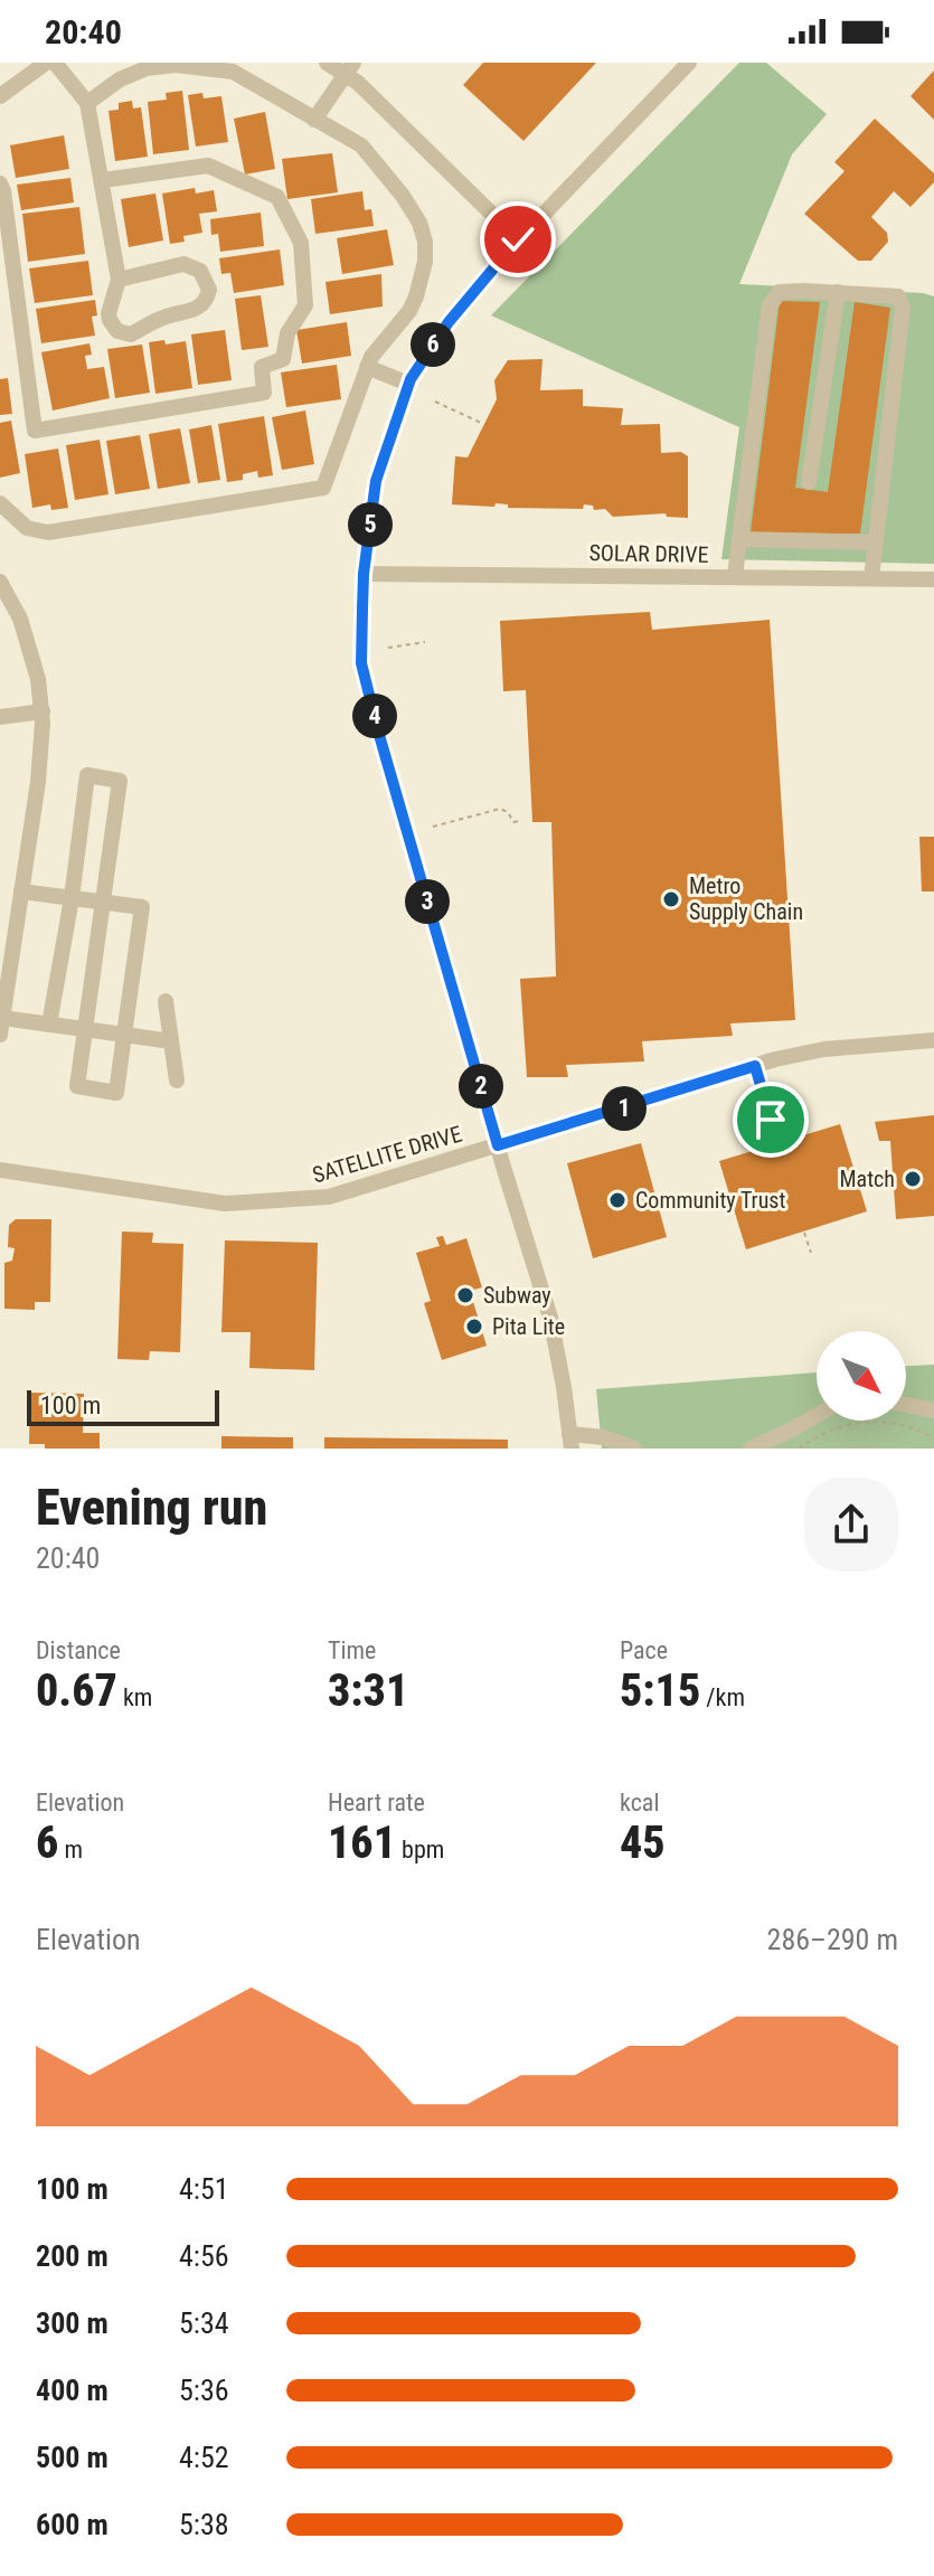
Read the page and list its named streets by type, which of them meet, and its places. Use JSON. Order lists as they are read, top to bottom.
{
  "streets": {
    "street": ["SOLAR DRIVE", "SATELLITE DRIVE"]
  },
  "places": [
    "Metro Supply Chain",
    "Match",
    "Community Trust",
    "Subway",
    "Pita Lite"
  ],
  "scale_bar": "100 m",
  "north": "bottom right",
  "page": {
    "status": "20:40",
    "pins": [
      "6",
      "5",
      "4",
      "3",
      "2",
      "1"
    ],
    "scale": "100 m",
    "heading": ["Evening run", "20:40"],
    "stats": [
      ["Distance", "0.67 km"],
      ["Time", "3:31"],
      ["Pace", "5:15 /km"],
      ["Elevation", "6 m"],
      ["Heart rate", "161 bpm"],
      ["kcal", "45"]
    ],
    "chart": ["Elevation", "286–290 m"],
    "list": [
      {
        "name": "100 m",
        "note": "4:51"
      },
      {
        "name": "200 m",
        "note": "4:56"
      },
      {
        "name": "300 m",
        "note": "5:34"
      },
      {
        "name": "400 m",
        "note": "5:36"
      },
      {
        "name": "500 m",
        "note": "4:52"
      },
      {
        "name": "600 m",
        "note": "5:38"
      }
    ]
  }
}
